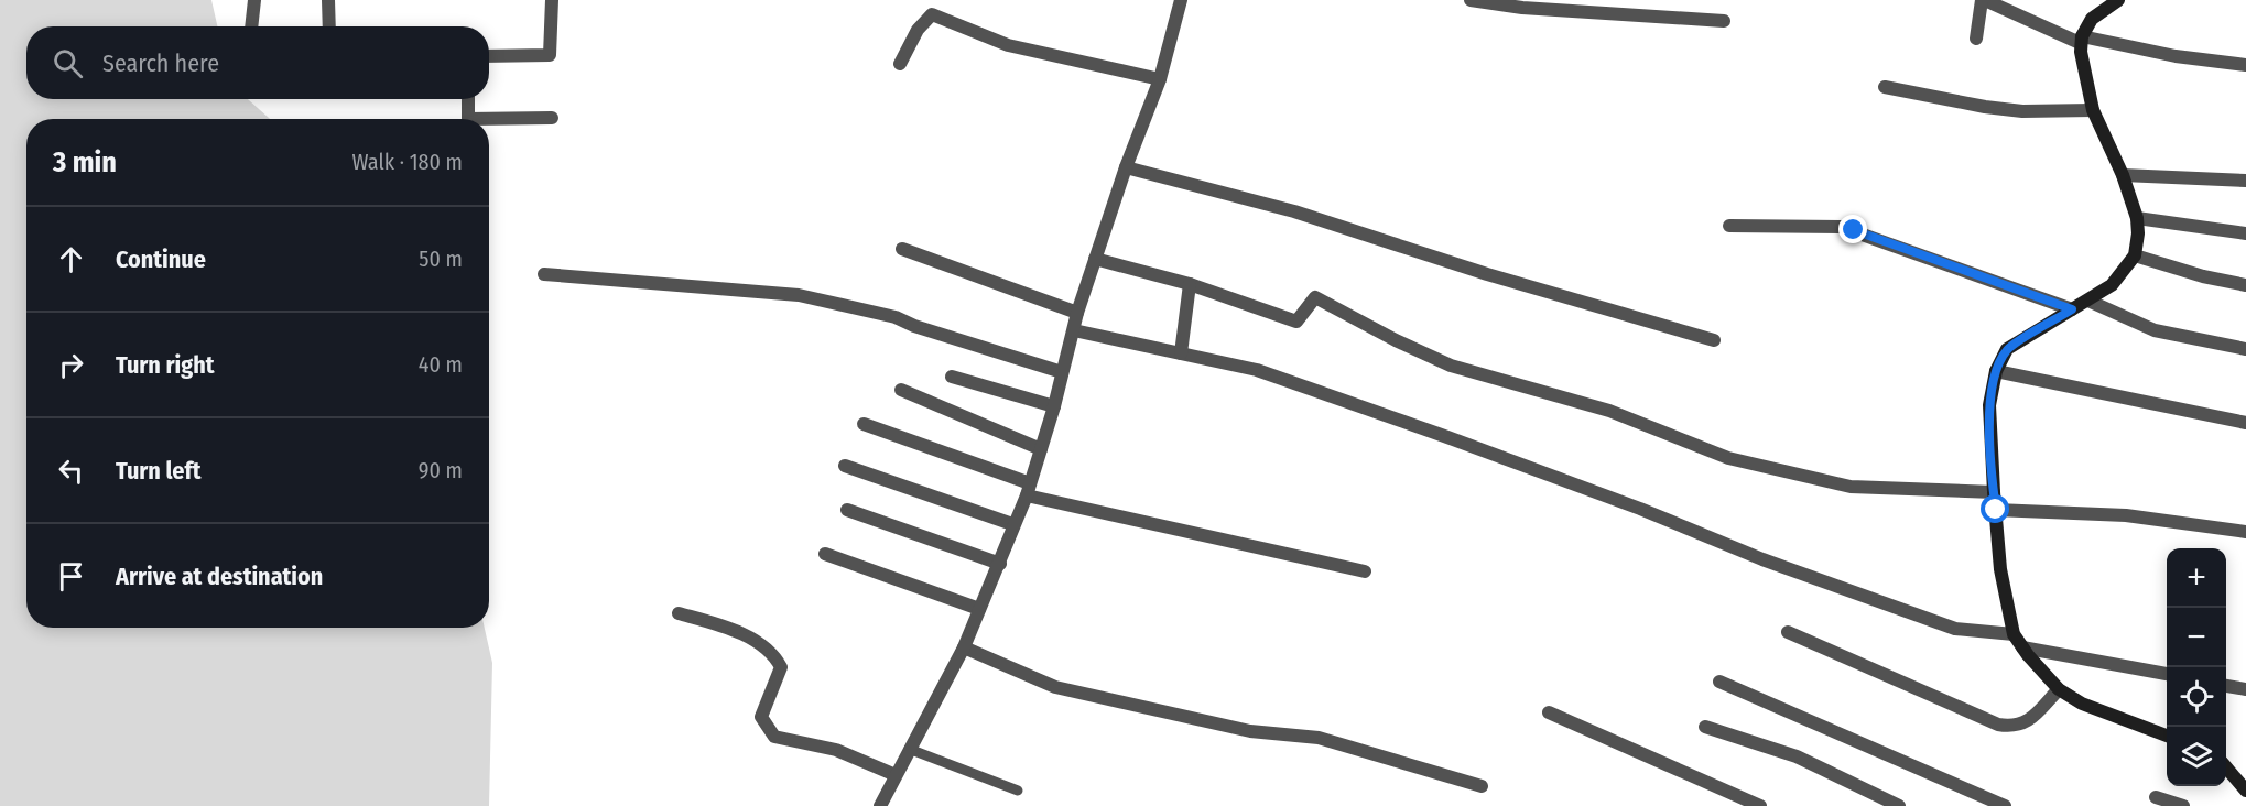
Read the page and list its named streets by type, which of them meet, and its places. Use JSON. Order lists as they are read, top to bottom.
{
  "page": {
    "search": "Search here",
    "heading": ["3 min", "Walk · 180 m"],
    "list": [
      ["Continue", "50 m"],
      ["Turn right", "40 m"],
      ["Turn left", "90 m"],
      "Arrive at destination"
    ],
    "map_buttons": ["+", "−"]
  }
}
